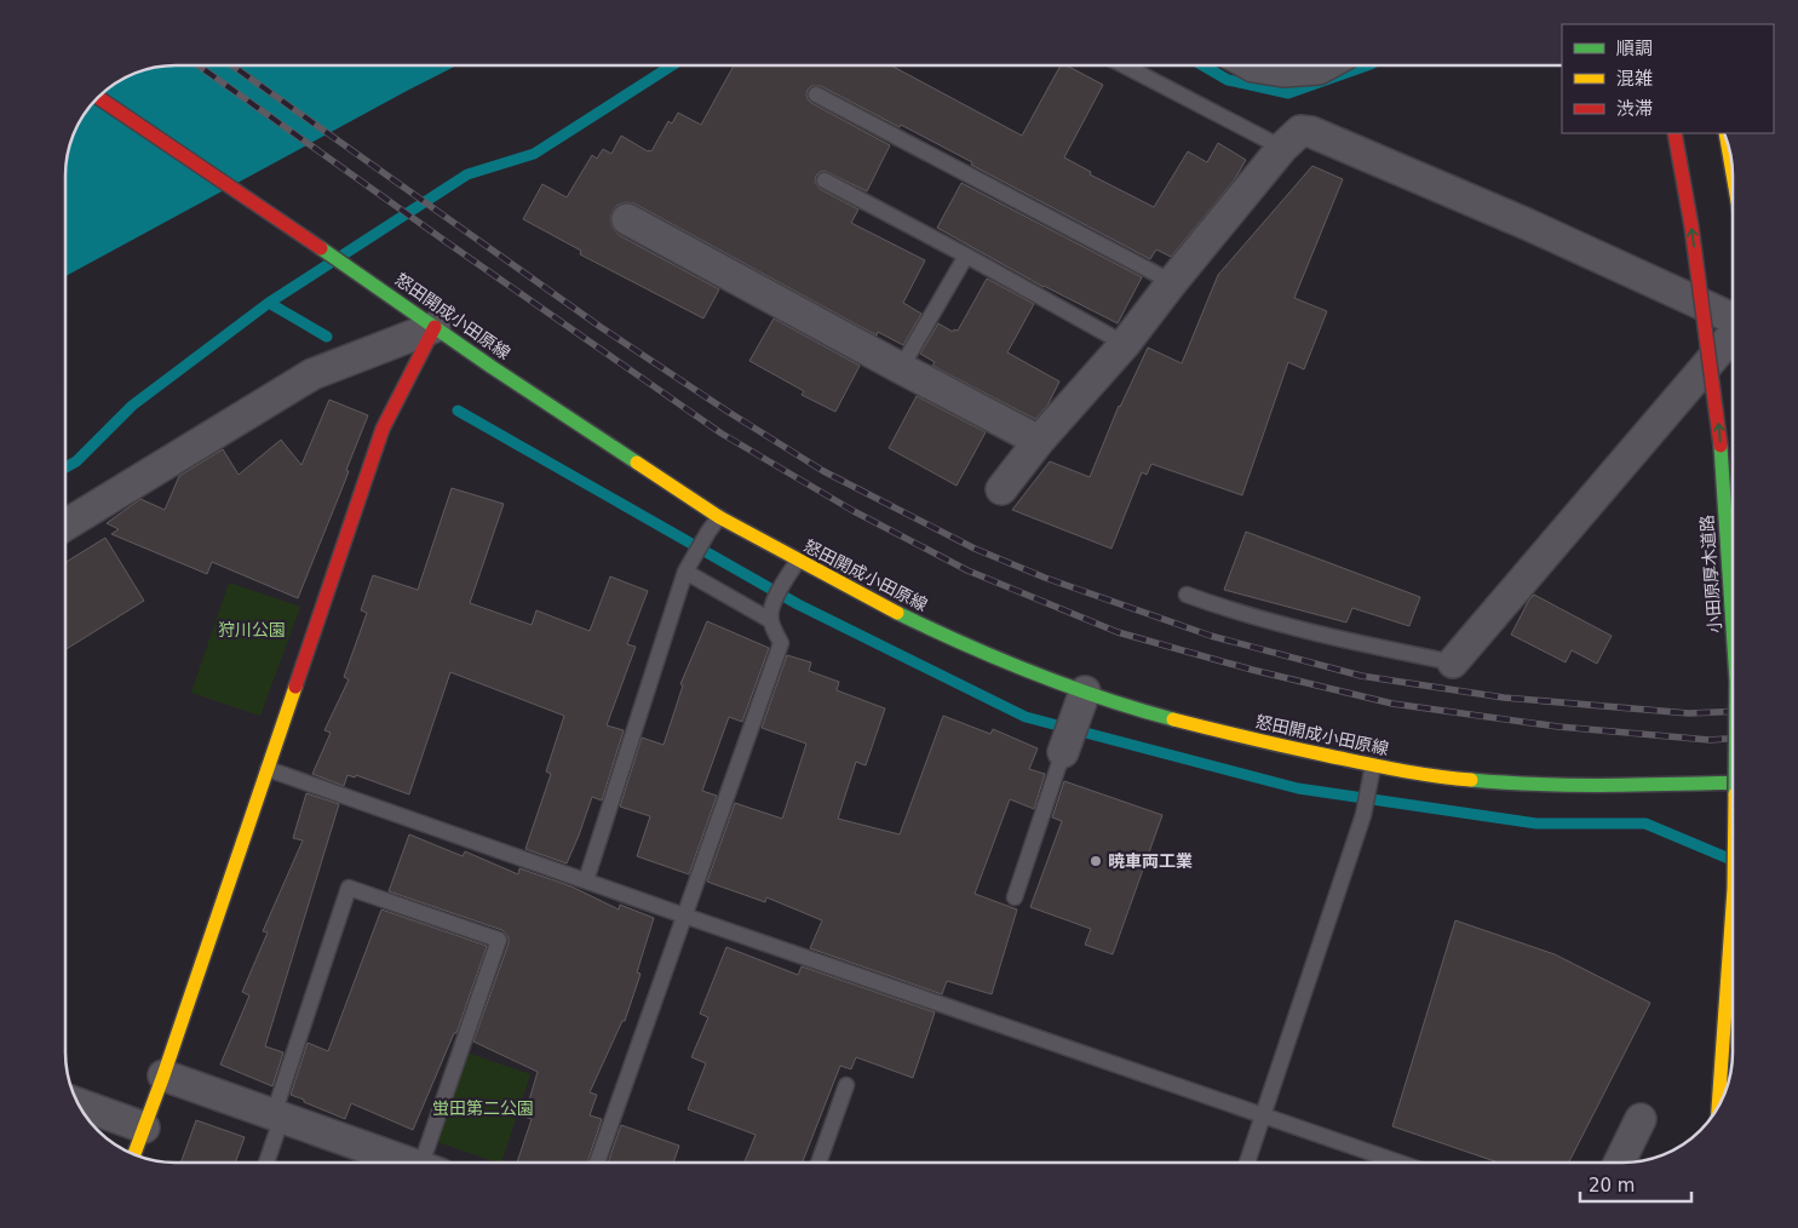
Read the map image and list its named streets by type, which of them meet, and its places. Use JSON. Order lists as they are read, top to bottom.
{
  "streets": {
    "main road": ["怒田開成小田原線", "小田原厚木道路"]
  },
  "one_way": ["小田原厚木道路"],
  "parks": ["狩川公園", "蛍田第二公園"],
  "places": ["暁車両工業"],
  "legend": ["順調", "混雑", "渋滞"],
  "scale_bar": "20 m"
}
